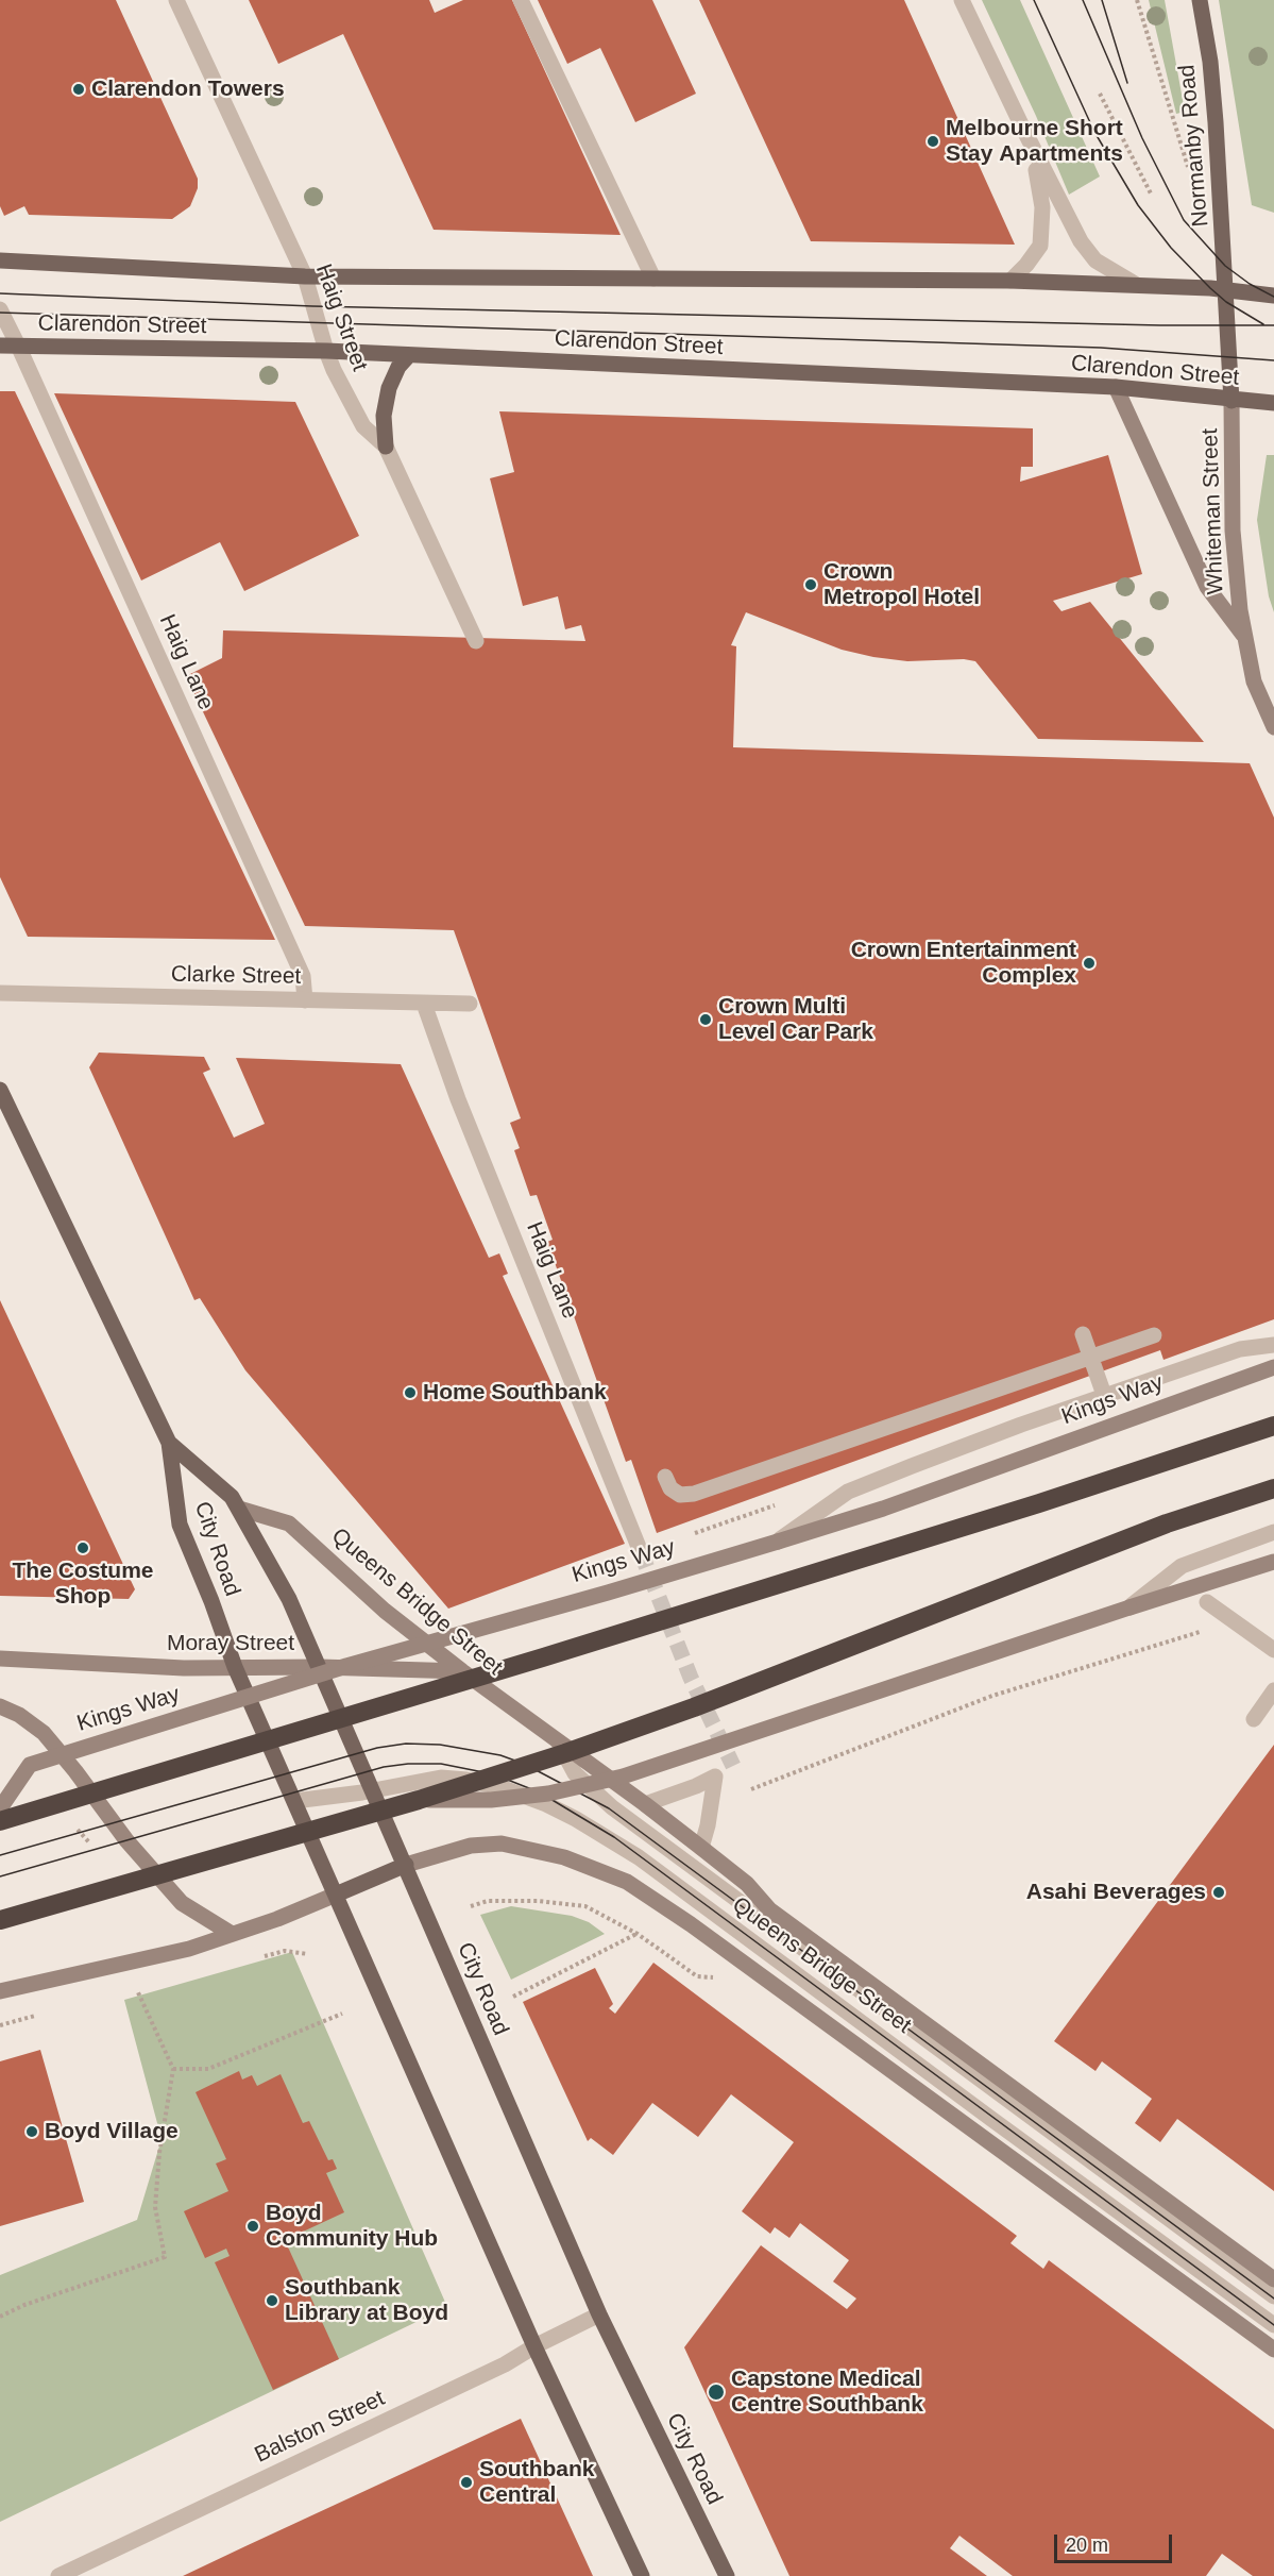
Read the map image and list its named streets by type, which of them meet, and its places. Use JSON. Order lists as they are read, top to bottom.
{
  "streets": {
    "main road": [
      "Normanby Road",
      "Clarendon Street",
      "Whiteman Street",
      "City Road",
      "Queens Bridge Street"
    ],
    "street": [
      "Haig Street",
      "Haig Lane",
      "Clarke Street",
      "Kings Way",
      "Moray Street",
      "Balston Street"
    ]
  },
  "crossings": [
    ["Normanby Road", "Whiteman Street"],
    ["Haig Street", "Clarendon Street"],
    ["Clarendon Street", "Whiteman Street"],
    ["Clarendon Street", "Haig Lane"],
    ["Haig Lane", "Clarke Street"],
    ["City Road", "Queens Bridge Street"],
    ["City Road", "Moray Street"],
    ["City Road", "Balston Street"],
    ["Queens Bridge Street", "Moray Street"]
  ],
  "places": [
    "Clarendon Towers",
    "Melbourne Short Stay Apartments",
    "Crown Metropol Hotel",
    "Crown Entertainment Complex",
    "Crown Multi Level Car Park",
    "Home Southbank",
    "The Costume Shop",
    "Asahi Beverages",
    "Boyd Village",
    "Boyd Community Hub",
    "Southbank Library at Boyd",
    "Capstone Medical Centre Southbank",
    "Southbank Central"
  ],
  "scale_bar": "20 m"
}
